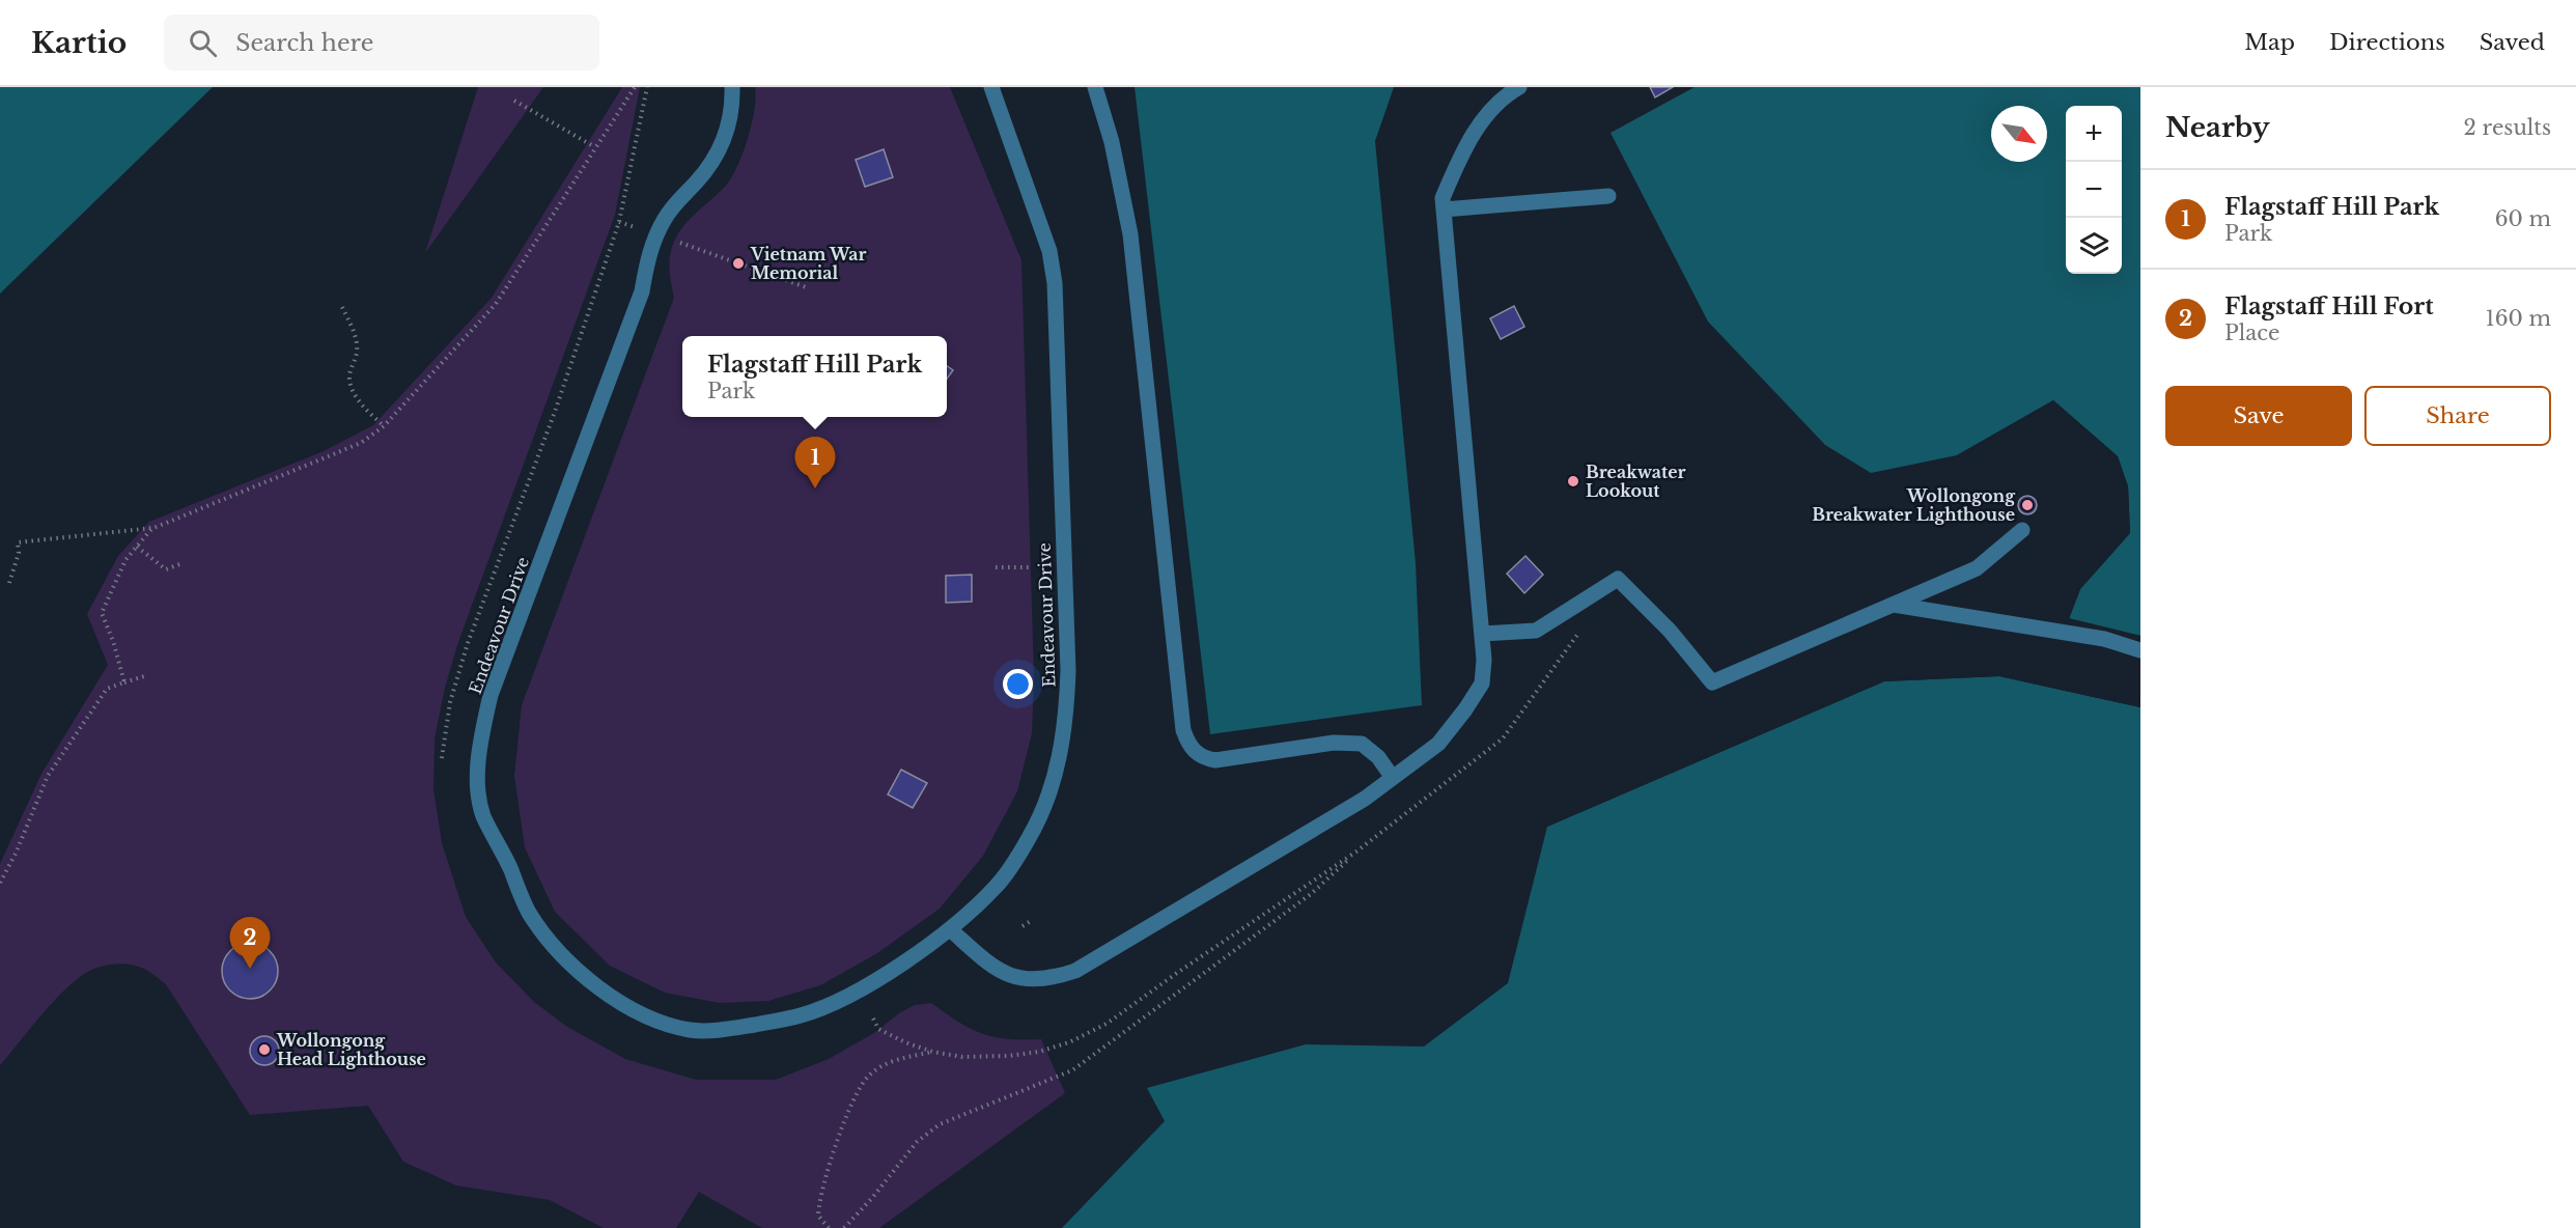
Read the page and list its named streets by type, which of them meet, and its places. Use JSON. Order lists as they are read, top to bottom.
{
  "streets": {
    "street": ["Endeavour Drive"]
  },
  "places": [
    "Vietnam War Memorial",
    "Breakwater Lookout",
    "Wollongong Breakwater Lighthouse",
    "Wollongong Head Lighthouse"
  ],
  "north": "bottom right",
  "page": {
    "header": "Kartio",
    "search": "Search here",
    "nav": ["Map", "Directions", "Saved"],
    "heading": ["Nearby", "2 results"],
    "map_buttons": ["+", "−"],
    "list": [
      {
        "mark": "1",
        "name": "Flagstaff Hill Park",
        "note": "Park",
        "value": "60 m"
      },
      {
        "mark": "2",
        "name": "Flagstaff Hill Fort",
        "note": "Place",
        "value": "160 m"
      }
    ],
    "popup": ["Flagstaff Hill Park", "Park"],
    "buttons": ["Save", "Share"],
    "pins": ["1", "2"]
  }
}
